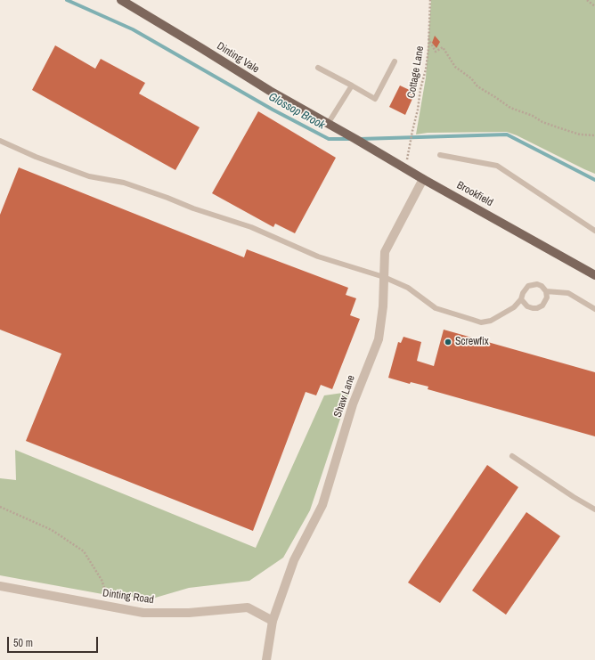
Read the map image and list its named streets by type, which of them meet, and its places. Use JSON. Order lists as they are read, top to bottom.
{
  "streets": {
    "main road": ["Dinting Vale", "Brookfield"],
    "street": ["Shaw Lane", "Dinting Road"],
    "path": ["Cottage Lane"]
  },
  "crossings": [
    ["Dinting Vale", "Brookfield"],
    ["Brookfield", "Shaw Lane"],
    ["Shaw Lane", "Dinting Road"]
  ],
  "water": ["Glossop Brook"],
  "places": ["Screwfix"],
  "scale_bar": "50 m"
}
